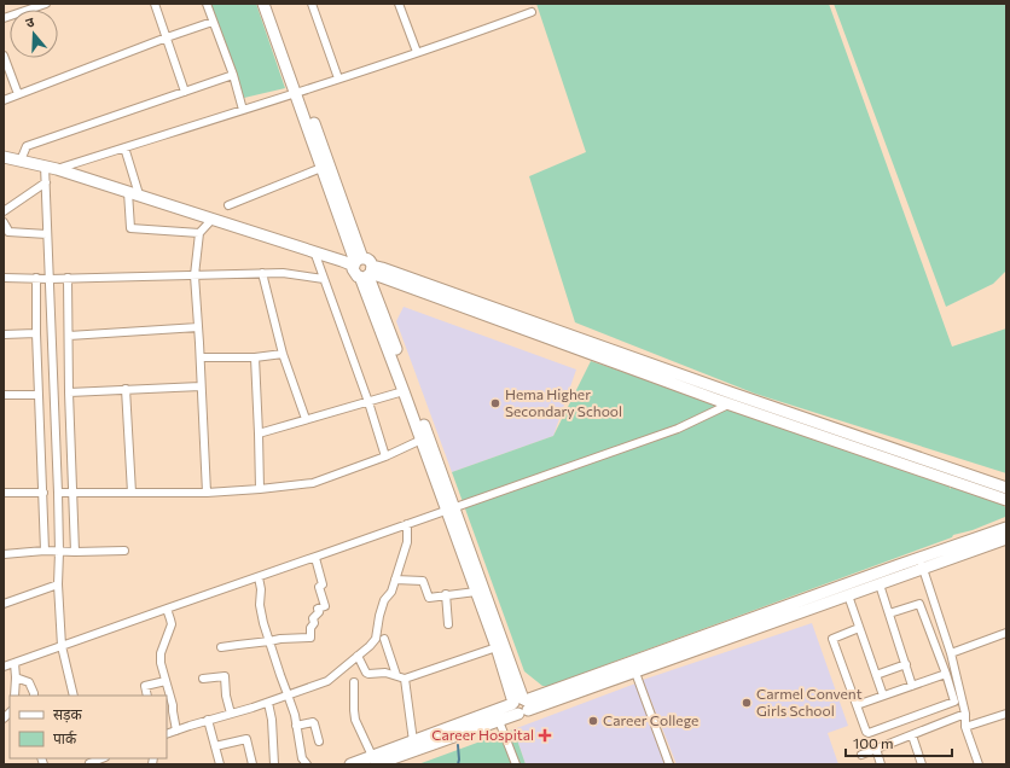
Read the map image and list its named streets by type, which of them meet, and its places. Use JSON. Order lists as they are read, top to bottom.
{
  "places": {
    "other": ["Hema Higher Secondary School", "Carmel Convent Girls School", "Career College"],
    "health": ["Career Hospital"]
  },
  "legend": ["सड़क", "पार्क"],
  "scale_bar": "100 m",
  "north": "top"
}
